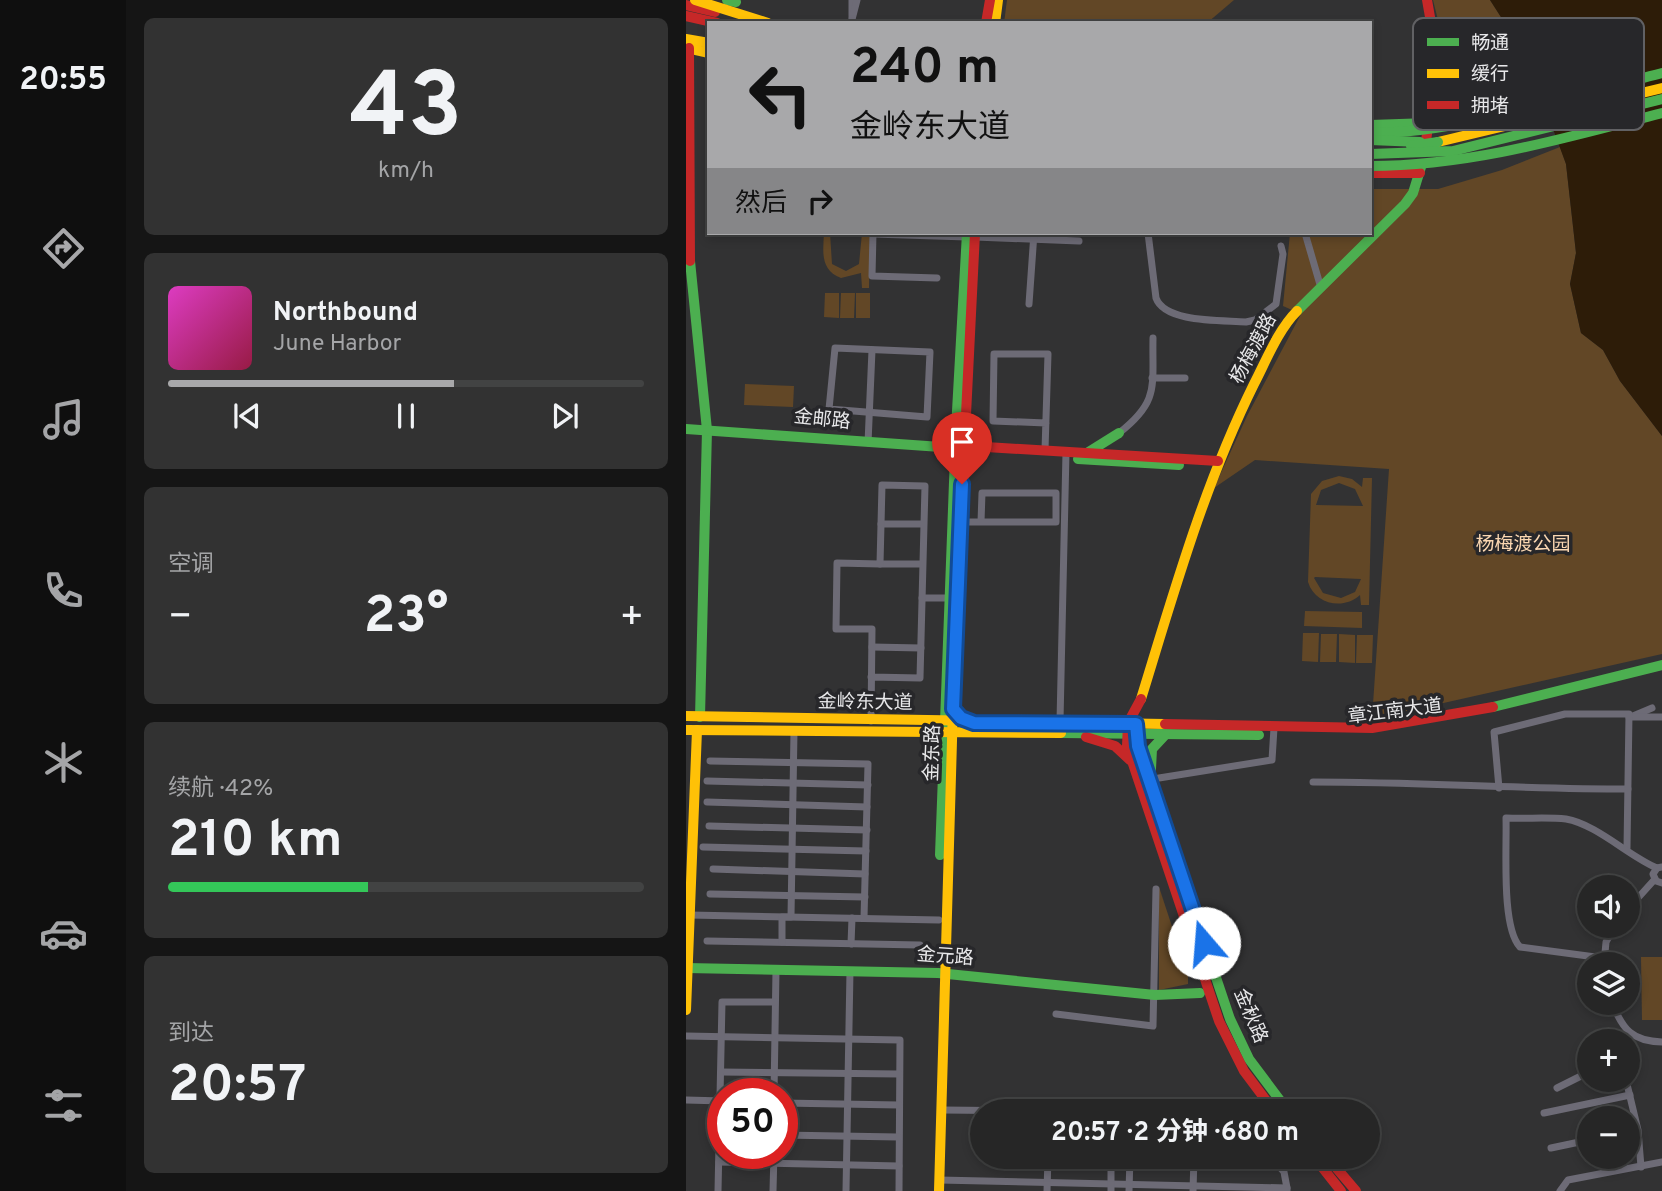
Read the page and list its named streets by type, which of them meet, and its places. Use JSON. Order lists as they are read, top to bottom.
{
  "streets": {
    "main road": [
      "杨梅渡路",
      "金邮路",
      "金岭东大道",
      "章江南大道",
      "金东路",
      "金元路",
      "金秋路"
    ]
  },
  "crossings": [
    ["杨梅渡路", "金邮路"],
    ["杨梅渡路", "金岭东大道"],
    ["杨梅渡路", "章江南大道"],
    ["杨梅渡路", "金秋路"],
    ["金邮路", "金东路"],
    ["金岭东大道", "章江南大道"],
    ["金岭东大道", "金东路"],
    ["金岭东大道", "金秋路"],
    ["章江南大道", "金秋路"],
    ["金东路", "金元路"]
  ],
  "parks": ["杨梅渡公园"],
  "legend": ["畅通", "缓行", "拥堵"],
  "page": {
    "tabs": "20:55",
    "tile": [
      ["43", "km/h"],
      "空调",
      ["续航 · 42%", "210 km"],
      ["到达", "20:57"]
    ],
    "turn": ["240 m", "金岭东大道"],
    "then": "然后",
    "song": ["Northbound", "June Harbor"],
    "heat": ["−", "23°", "+"],
    "map_buttons": ["+", "−"],
    "limit": "50",
    "trip": "20:57 · 2 分钟 · 680 m"
  }
}
